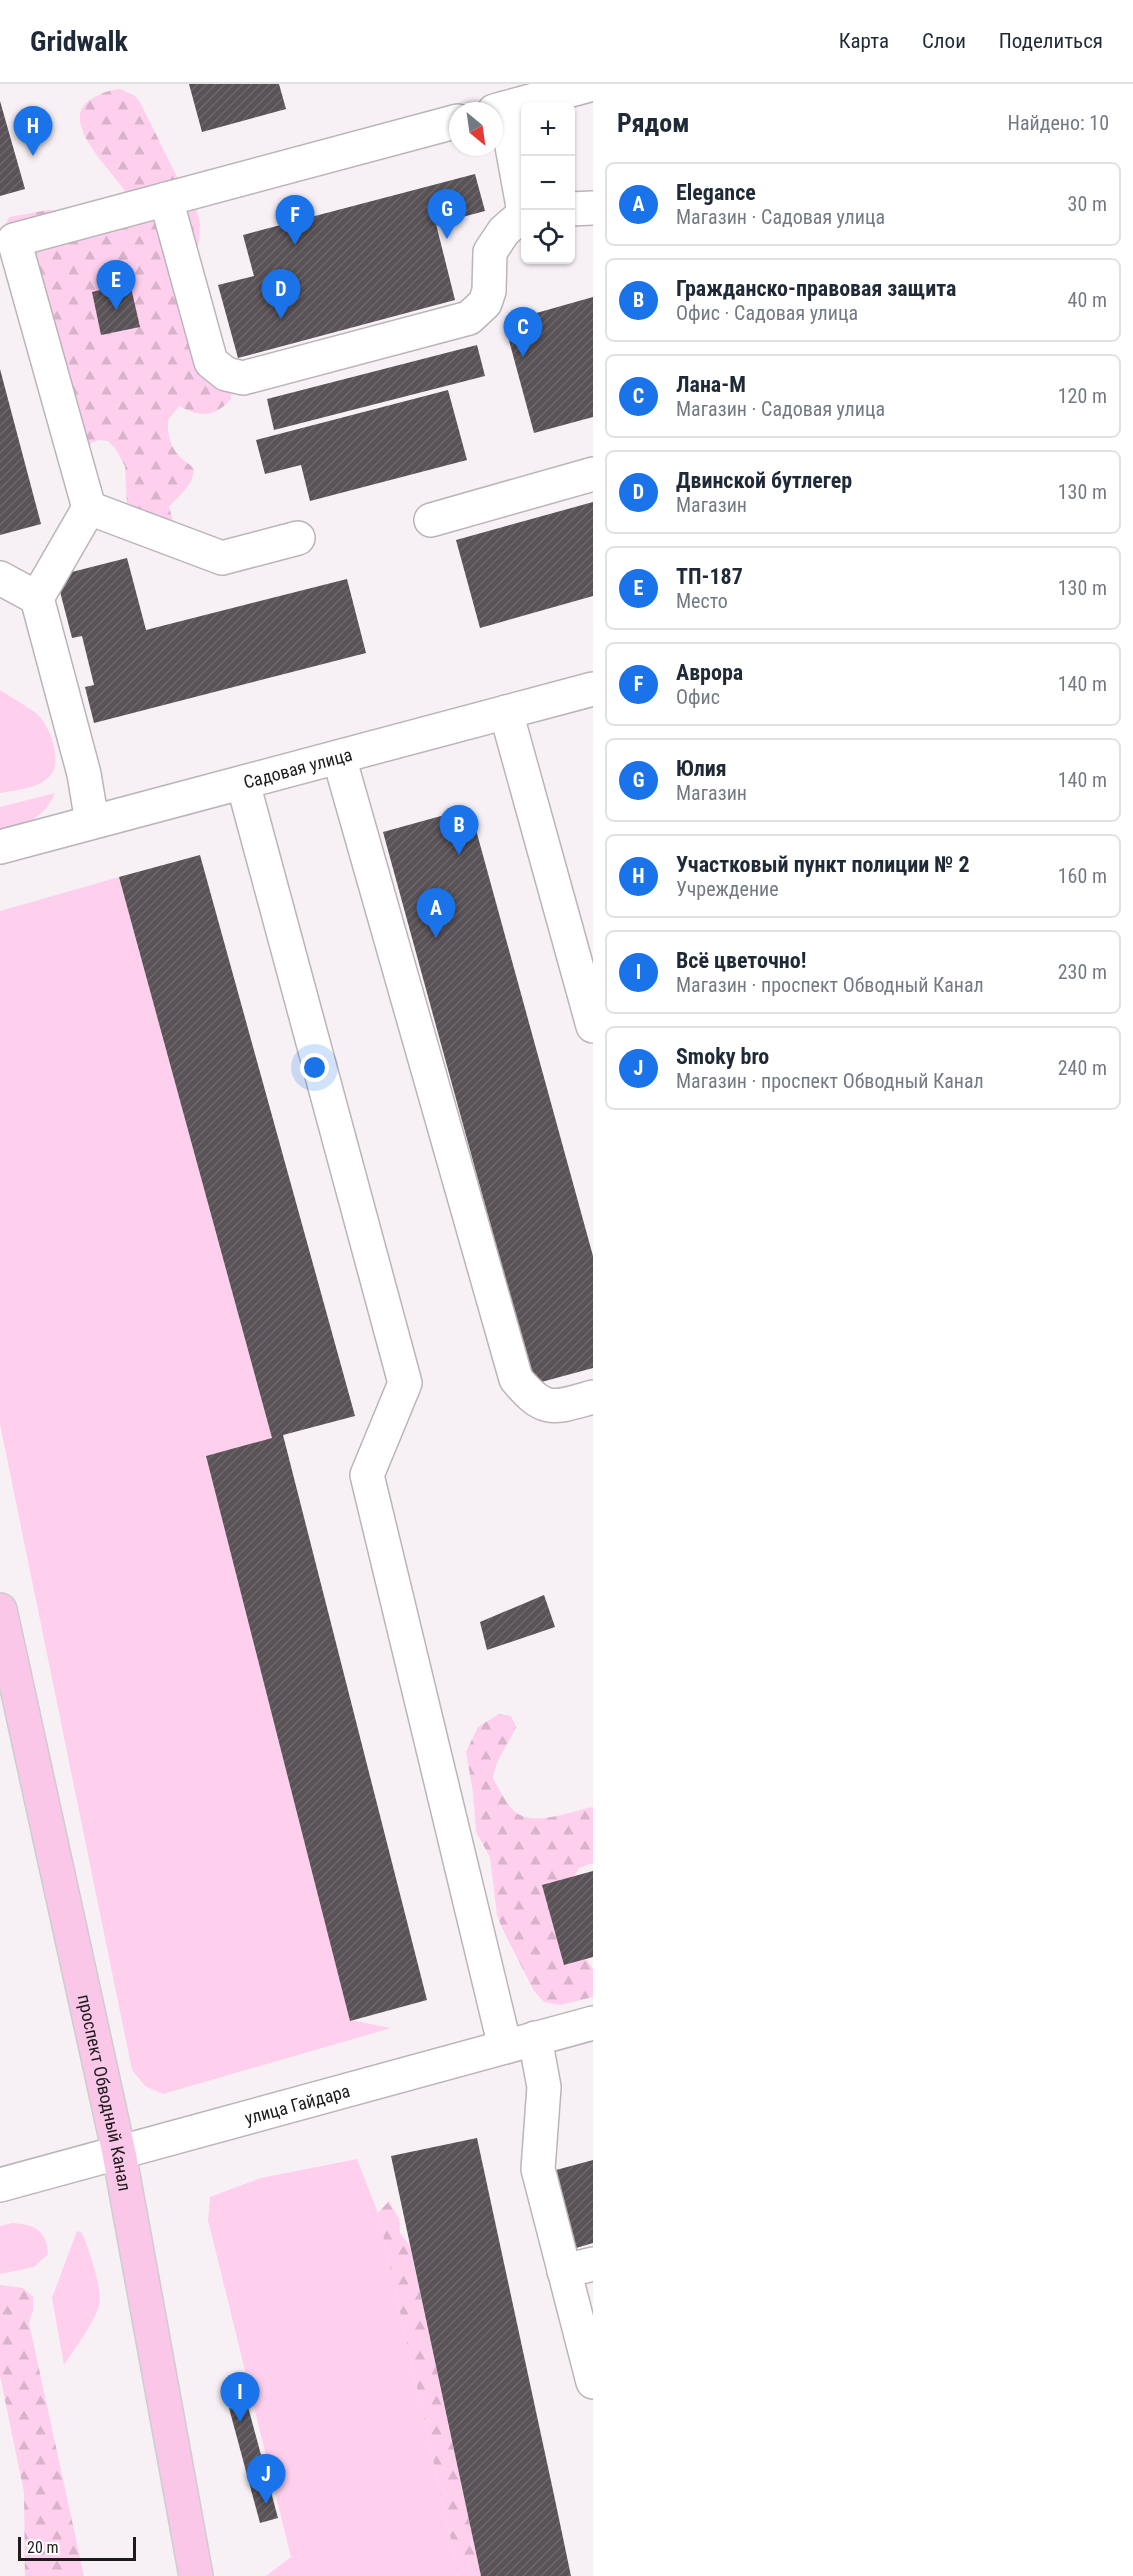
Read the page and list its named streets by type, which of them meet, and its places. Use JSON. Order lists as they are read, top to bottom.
{
  "streets": {
    "main road": ["проспект Обводный Канал"],
    "street": ["Садовая улица", "улица Гайдара"]
  },
  "crossings": [
    ["проспект Обводный Канал", "улица Гайдара"]
  ],
  "scale_bar": "20 m",
  "north": "bottom right",
  "page": {
    "header": "Gridwalk",
    "nav": ["Карта", "Слои", "Поделиться"],
    "heading": ["Рядом", "Найдено: 10"],
    "map_buttons": ["+", "−"],
    "pins": [
      "H",
      "G",
      "F",
      "E",
      "D",
      "C",
      "B",
      "A",
      "I",
      "J"
    ],
    "list": [
      {
        "mark": "A",
        "name": "Elegance",
        "note": "Магазин · Садовая улица",
        "value": "30 m"
      },
      {
        "mark": "B",
        "name": "Гражданско-правовая защита",
        "note": "Офис · Садовая улица",
        "value": "40 m"
      },
      {
        "mark": "C",
        "name": "Лана-М",
        "note": "Магазин · Садовая улица",
        "value": "120 m"
      },
      {
        "mark": "D",
        "name": "Двинской бутлегер",
        "note": "Магазин",
        "value": "130 m"
      },
      {
        "mark": "E",
        "name": "ТП-187",
        "note": "Место",
        "value": "130 m"
      },
      {
        "mark": "F",
        "name": "Аврора",
        "note": "Офис",
        "value": "140 m"
      },
      {
        "mark": "G",
        "name": "Юлия",
        "note": "Магазин",
        "value": "140 m"
      },
      {
        "mark": "H",
        "name": "Участковый пункт полиции № 2",
        "note": "Учреждение",
        "value": "160 m"
      },
      {
        "mark": "I",
        "name": "Всё цветочно!",
        "note": "Магазин · проспект Обводный Канал",
        "value": "230 m"
      },
      {
        "mark": "J",
        "name": "Smoky bro",
        "note": "Магазин · проспект Обводный Канал",
        "value": "240 m"
      }
    ],
    "scale": "20 m"
  }
}
